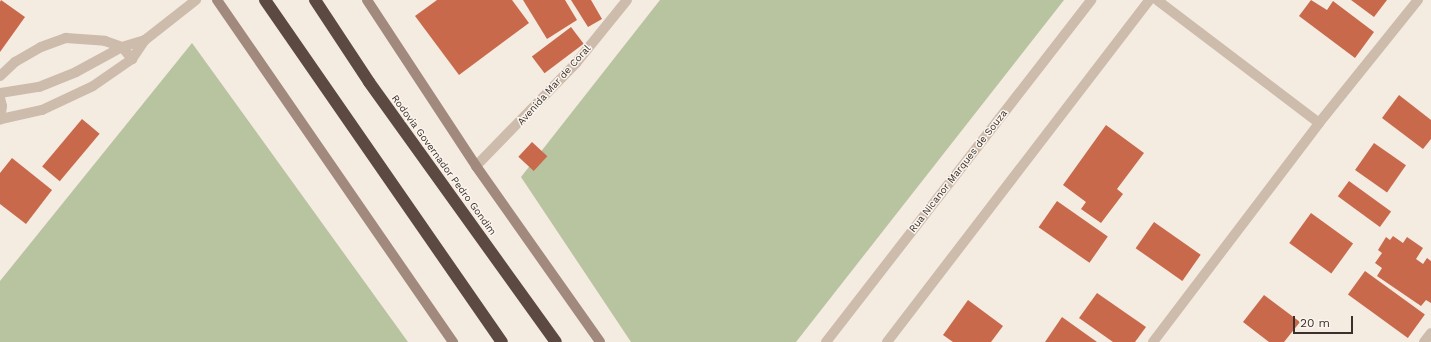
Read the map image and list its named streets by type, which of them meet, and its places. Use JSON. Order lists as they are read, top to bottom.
{
  "streets": {
    "highway": ["Rodovia Governador Pedro Gondim"],
    "street": ["Avenida Mar de Coral", "Rua Nicanor Marques de Souza"]
  },
  "scale_bar": "20 m"
}
